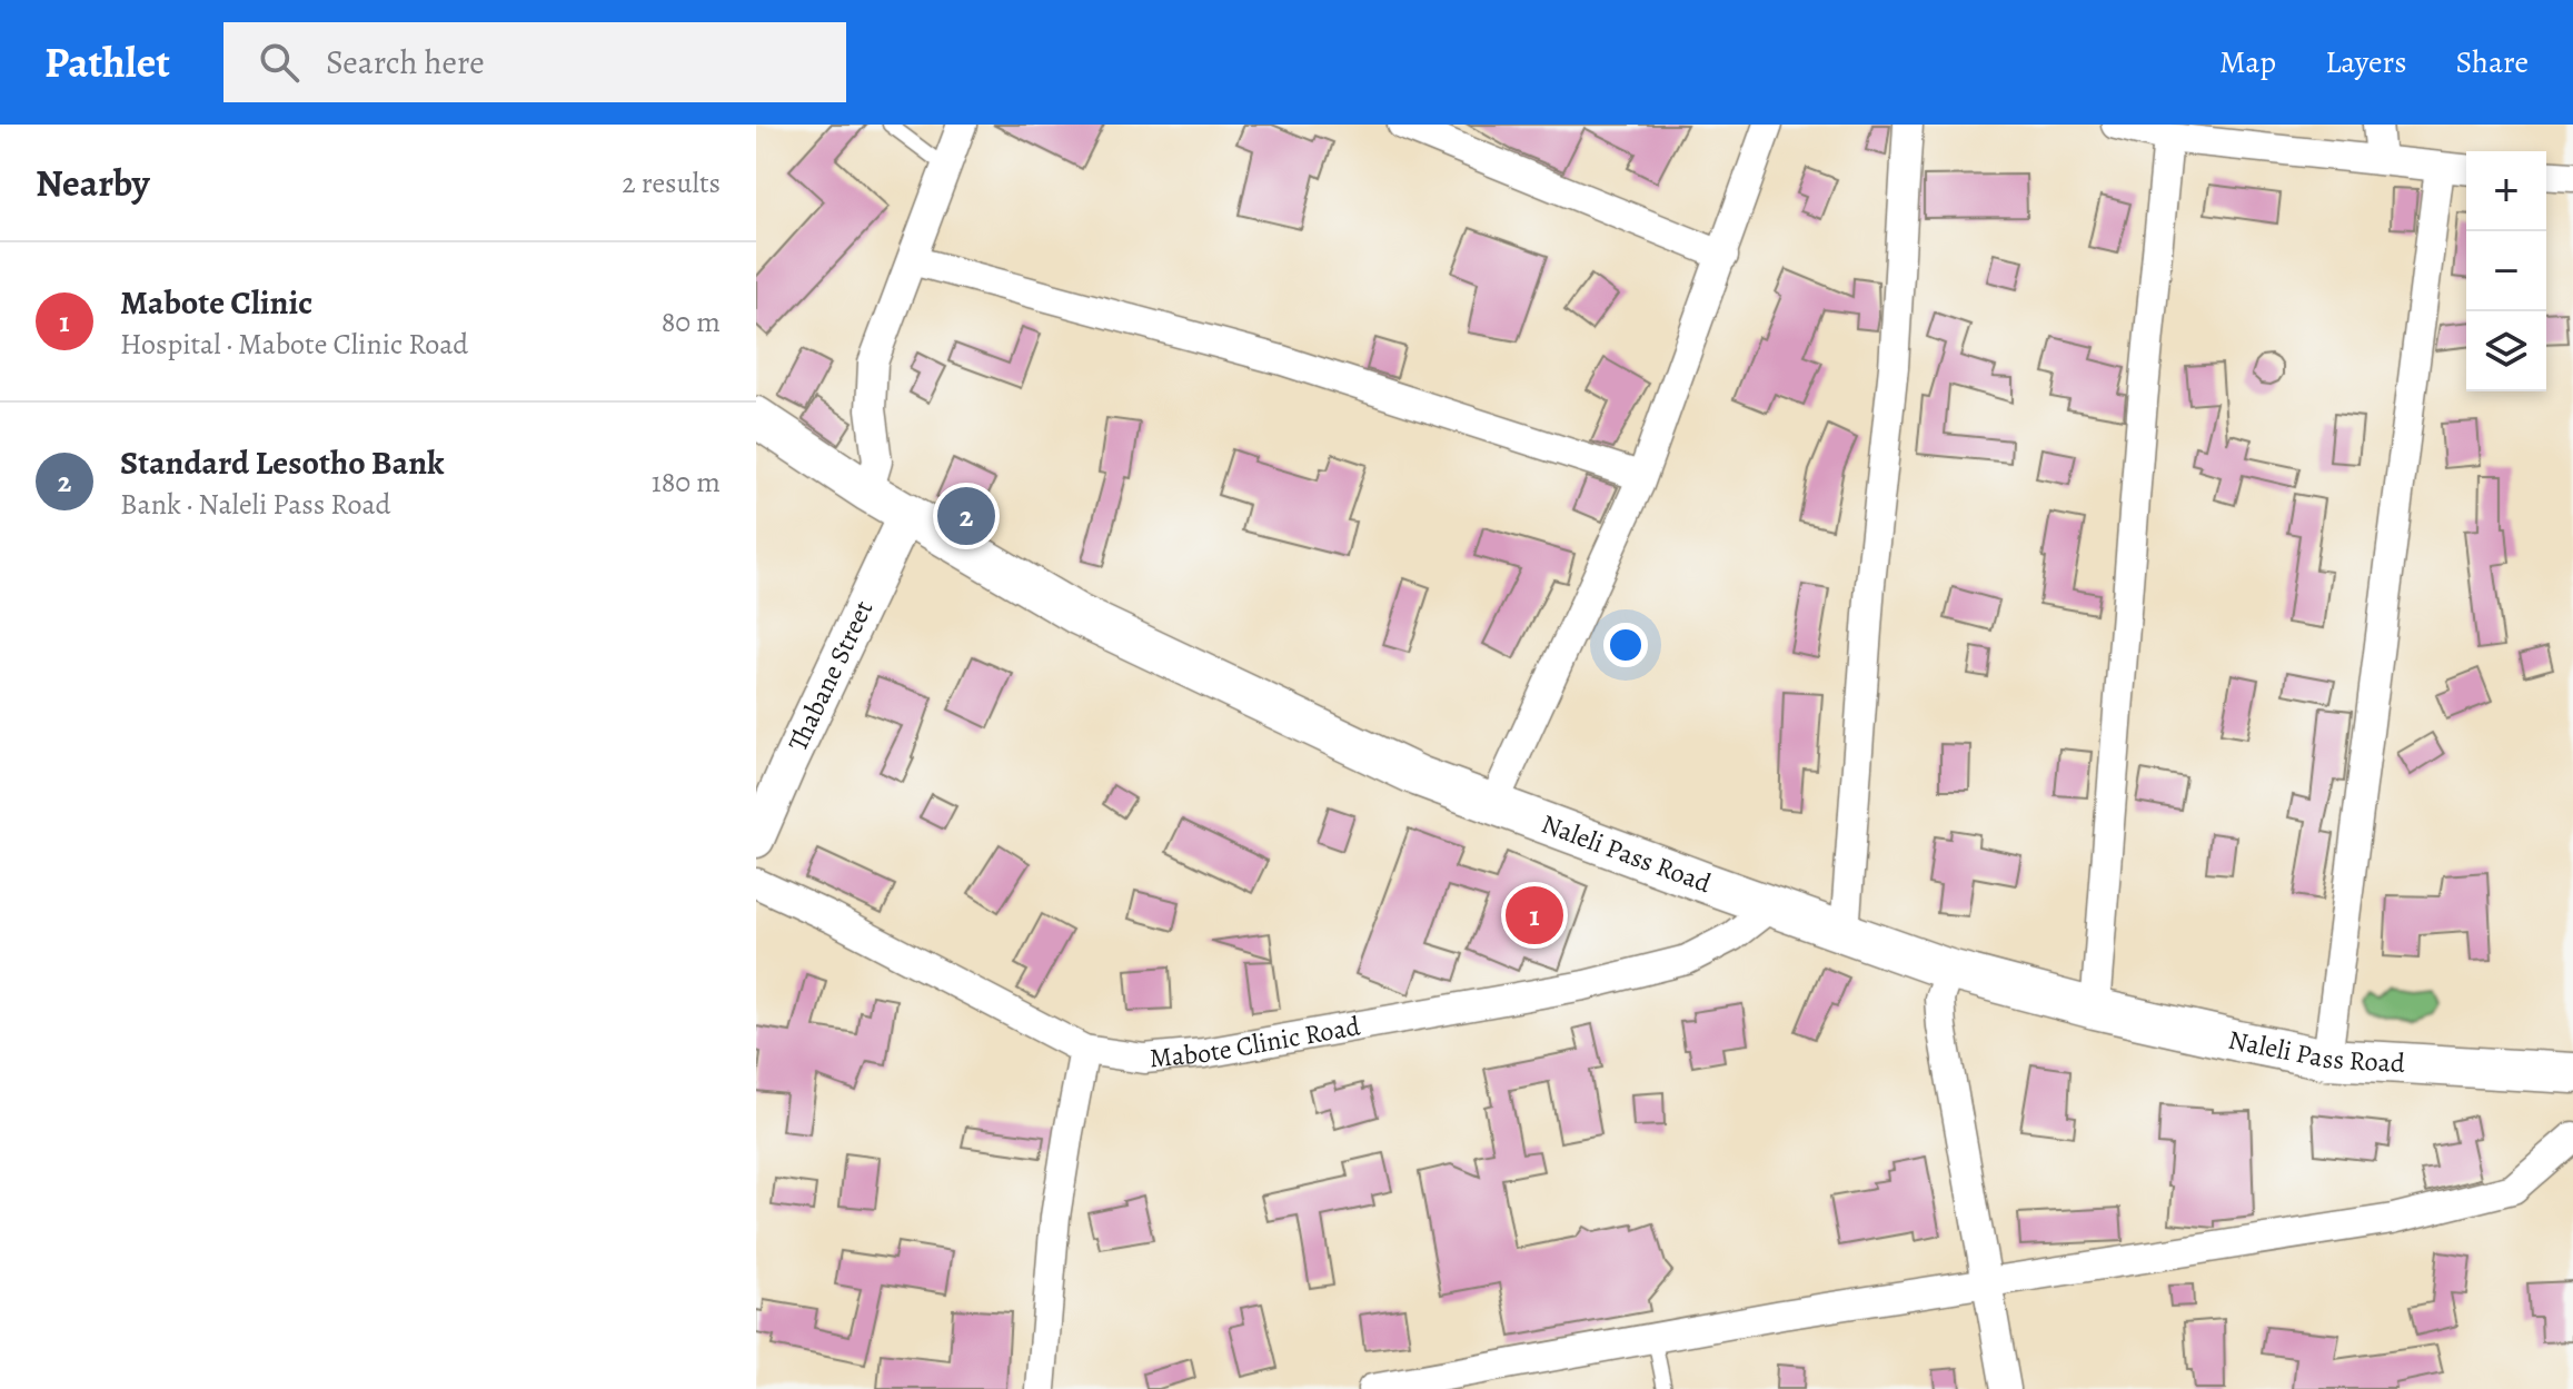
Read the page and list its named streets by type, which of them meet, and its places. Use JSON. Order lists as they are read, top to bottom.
{
  "streets": {
    "main road": ["Naleli Pass Road"],
    "street": ["Thabane Street", "Mabote Clinic Road"]
  },
  "crossings": [
    ["Thabane Street", "Naleli Pass Road"],
    ["Naleli Pass Road", "Mabote Clinic Road"]
  ],
  "page": {
    "header": "Pathlet",
    "search": "Search here",
    "nav": ["Map", "Layers", "Share"],
    "heading": ["Nearby", "2 results"],
    "map_buttons": ["+", "−"],
    "list": [
      {
        "mark": "1",
        "name": "Mabote Clinic",
        "note": "Hospital · Mabote Clinic Road",
        "value": "80 m"
      },
      {
        "mark": "2",
        "name": "Standard Lesotho Bank",
        "note": "Bank · Naleli Pass Road",
        "value": "180 m"
      }
    ],
    "pins": ["2", "1"]
  }
}
